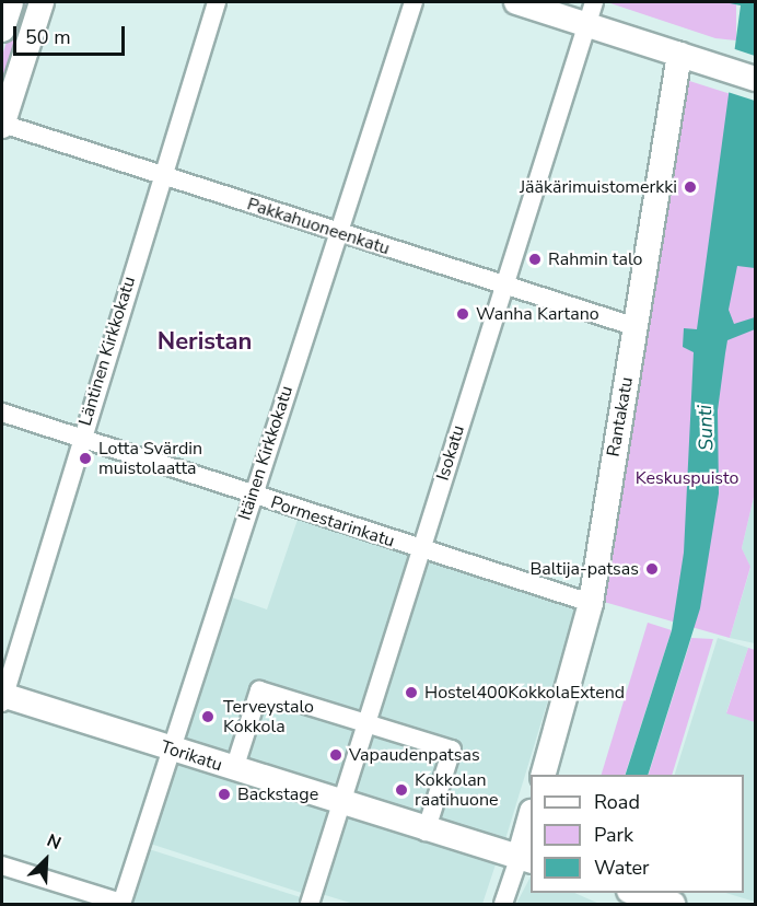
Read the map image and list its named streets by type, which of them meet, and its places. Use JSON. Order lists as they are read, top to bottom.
{
  "streets": {
    "street": [
      "Pakkahuoneenkatu",
      "Läntinen Kirkkokatu",
      "Rantakatu",
      "Itäinen Kirkkokatu",
      "Isokatu",
      "Pormestarinkatu",
      "Torikatu"
    ]
  },
  "crossings": [
    ["Pakkahuoneenkatu", "Läntinen Kirkkokatu"],
    ["Pakkahuoneenkatu", "Rantakatu"],
    ["Pakkahuoneenkatu", "Itäinen Kirkkokatu"],
    ["Pakkahuoneenkatu", "Isokatu"],
    ["Läntinen Kirkkokatu", "Pormestarinkatu"],
    ["Läntinen Kirkkokatu", "Torikatu"],
    ["Rantakatu", "Pormestarinkatu"],
    ["Itäinen Kirkkokatu", "Pormestarinkatu"],
    ["Itäinen Kirkkokatu", "Torikatu"],
    ["Isokatu", "Pormestarinkatu"],
    ["Isokatu", "Torikatu"]
  ],
  "districts": ["Neristan"],
  "water": ["Sunti"],
  "parks": ["Keskuspuisto"],
  "places": [
    "Jääkärimuistomerkki",
    "Rahmin talo",
    "Wanha Kartano",
    "Lotta Svärdin muistolaatta",
    "Baltija-patsas",
    "Hostel400KokkolaExtend",
    "Terveystalo Kokkola",
    "Vapaudenpatsas",
    "Kokkolan raatihuone",
    "Backstage"
  ],
  "legend": ["Road", "Park", "Water"],
  "scale_bar": "50 m",
  "north": "top right"
}
